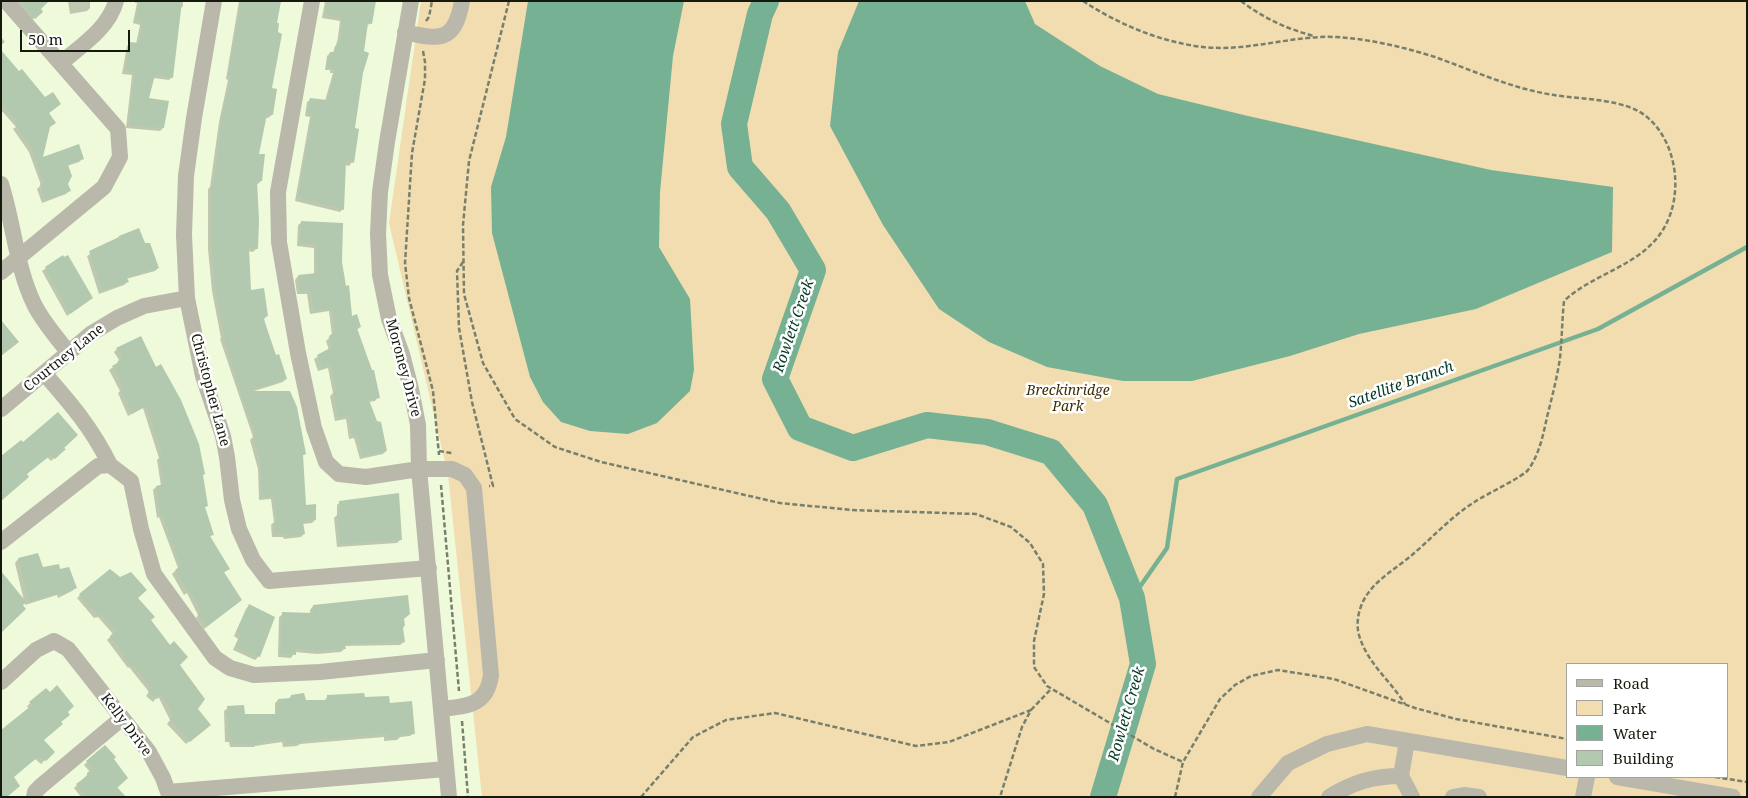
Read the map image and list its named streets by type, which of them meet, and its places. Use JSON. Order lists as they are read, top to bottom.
{
  "streets": {
    "street": [
      "Courtney Lane",
      "Moroney Drive",
      "Christopher Lane",
      "Kelly Drive"
    ]
  },
  "crossings": [
    ["Courtney Lane", "Christopher Lane"],
    ["Moroney Drive", "Christopher Lane"],
    ["Moroney Drive", "Kelly Drive"]
  ],
  "water": ["Rowlett Creek", "Satellite Branch"],
  "parks": ["Breckinridge Park"],
  "legend": [
    "Road",
    "Park",
    "Water",
    "Building"
  ],
  "scale_bar": "50 m"
}
